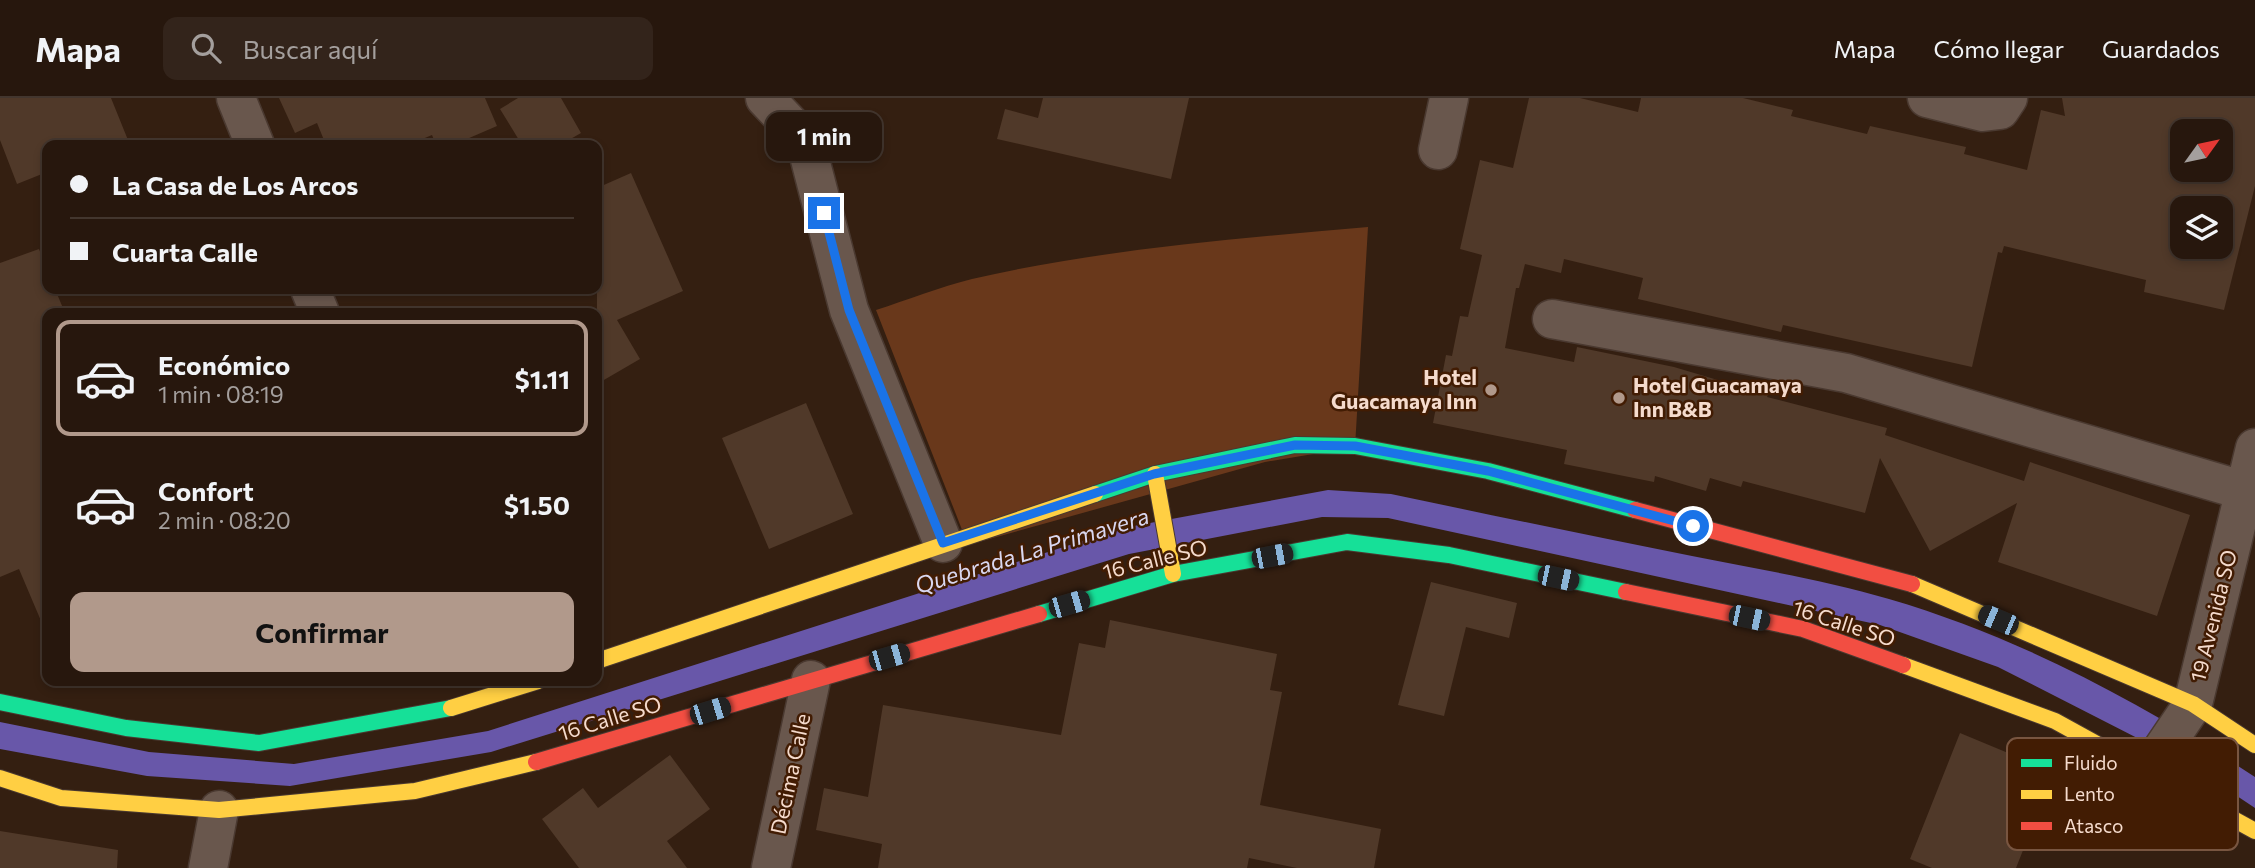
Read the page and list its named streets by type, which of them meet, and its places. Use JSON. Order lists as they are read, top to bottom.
{
  "streets": {
    "street": ["16 Calle SO", "19 Avenida SO", "Décima Calle"]
  },
  "crossings": [
    ["16 Calle SO", "Décima Calle"]
  ],
  "water": ["Quebrada La Primavera"],
  "places": ["Hotel Guacamaya Inn", "Hotel Guacamaya Inn B&B"],
  "legend": ["Fluido", "Lento", "Atasco"],
  "north": "top right",
  "page": {
    "header": "Mapa",
    "search": "Buscar aquí",
    "nav": ["Mapa", "Cómo llegar", "Guardados"],
    "bubble": "1 min",
    "banner": ["La Casa de Los Arcos", "Cuarta Calle"],
    "list": [
      {
        "name": "Económico",
        "note": "1 min · 08:19",
        "value": "$1.11"
      },
      {
        "name": "Confort",
        "note": "2 min · 08:20",
        "value": "$1.50"
      }
    ],
    "buttons": "Confirmar"
  }
}
